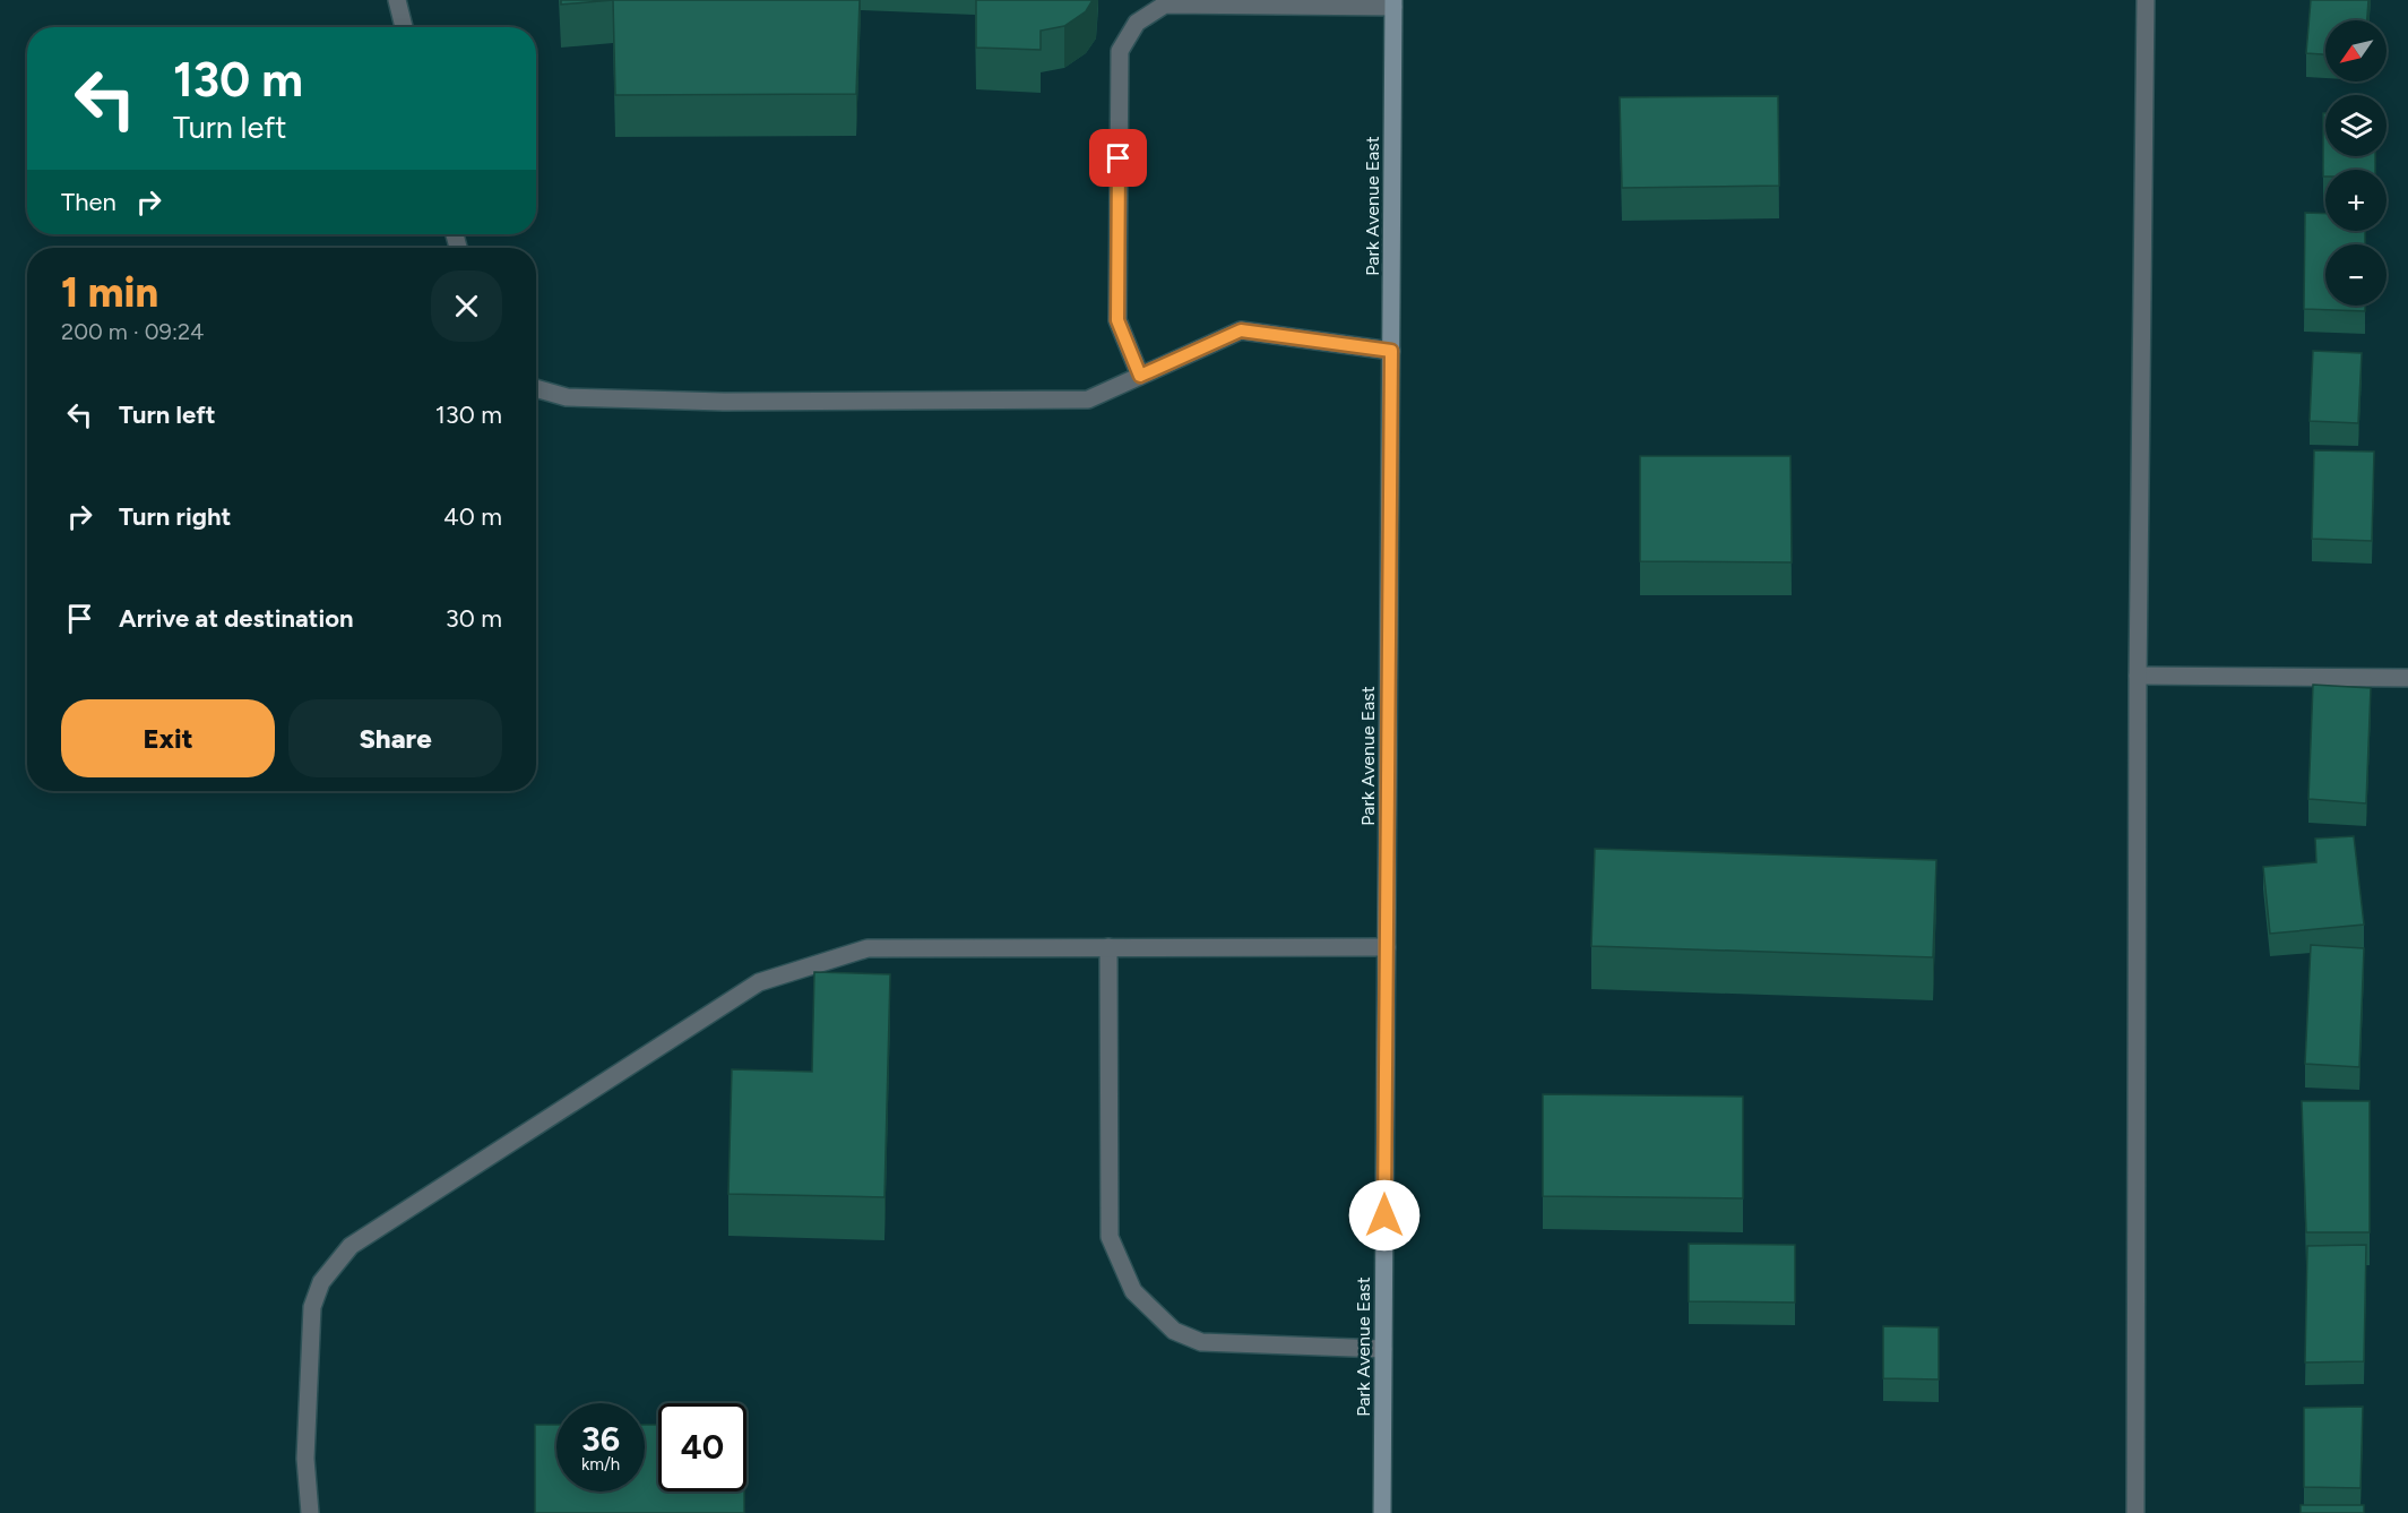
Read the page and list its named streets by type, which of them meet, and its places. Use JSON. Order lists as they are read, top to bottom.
{
  "streets": {
    "street": ["Park Avenue East"]
  },
  "north": "bottom left",
  "page": {
    "map_buttons": ["+", "−"],
    "turn": ["130 m", "Turn left"],
    "then": "Then",
    "heading": ["1 min", "200 m · 09:24"],
    "list": [
      {
        "name": "Turn left",
        "value": "130 m"
      },
      {
        "name": "Turn right",
        "value": "40 m"
      },
      {
        "name": "Arrive at destination",
        "value": "30 m"
      }
    ],
    "buttons": ["Exit", "Share"],
    "speed": "36 km/h",
    "limit": "40"
  }
}
